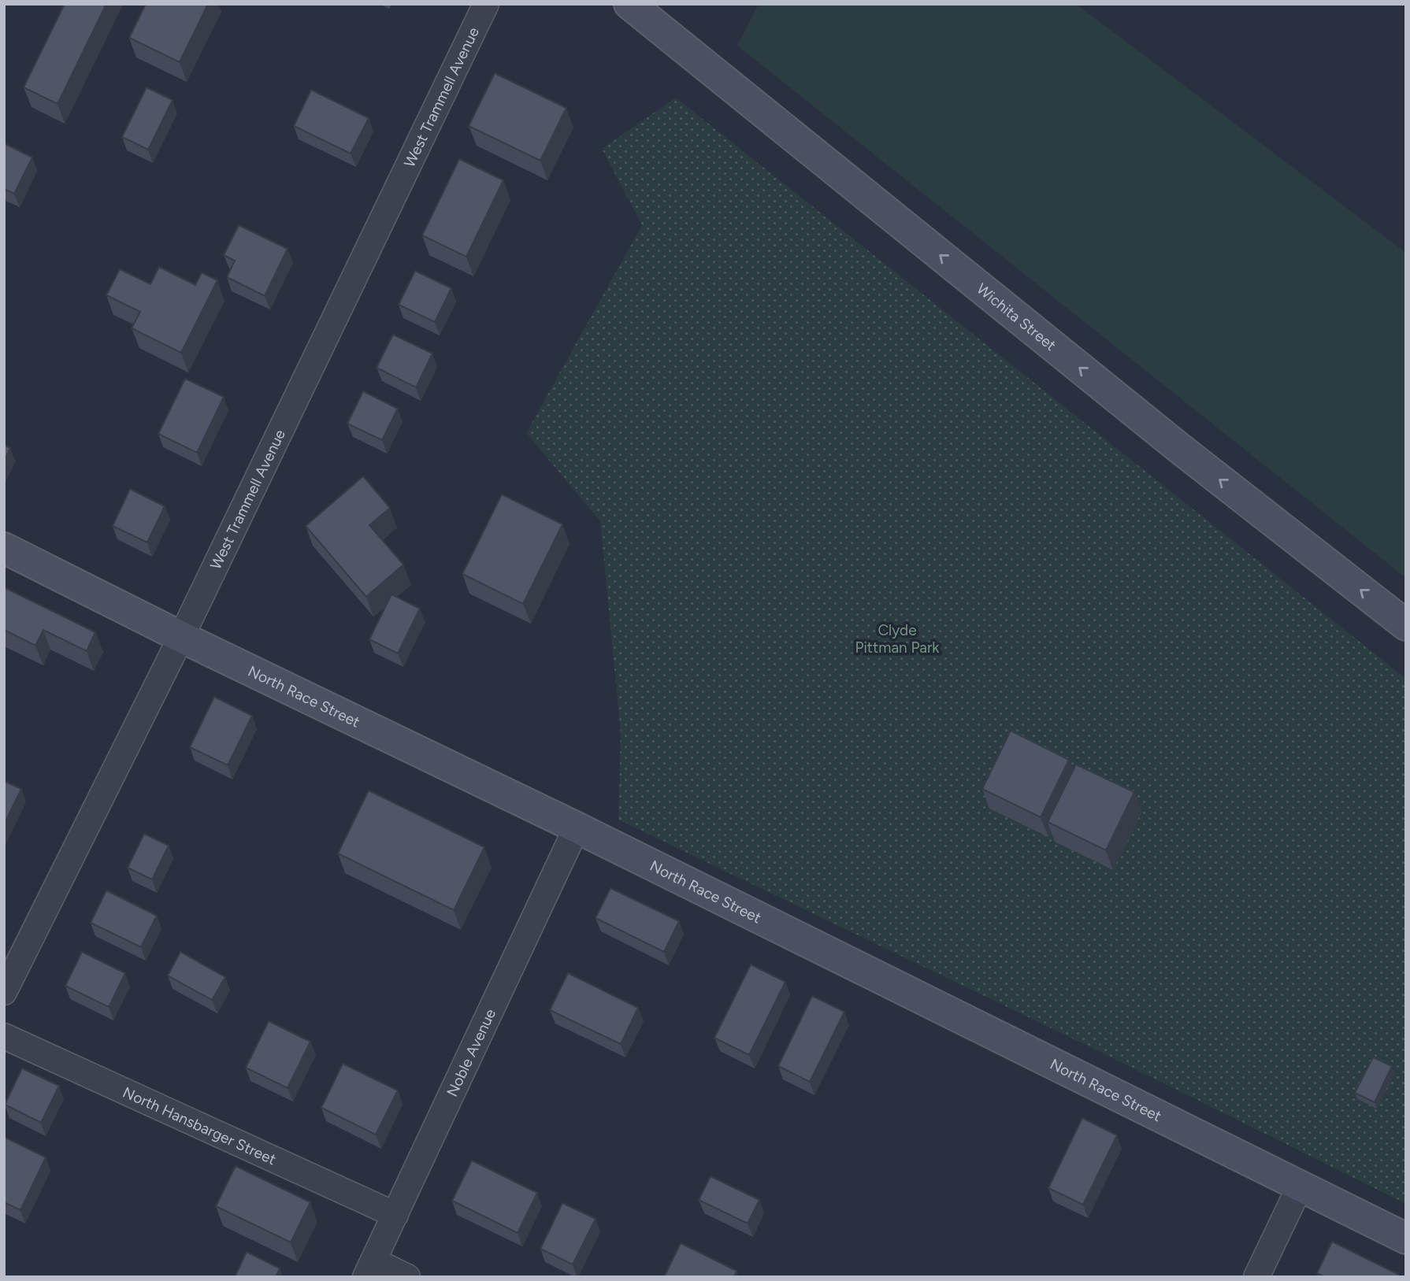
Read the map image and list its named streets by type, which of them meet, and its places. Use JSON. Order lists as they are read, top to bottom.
{
  "streets": {
    "main road": ["Wichita Street", "North Race Street"],
    "street": ["West Trammell Avenue", "Noble Avenue", "North Hansbarger Street"]
  },
  "crossings": [
    ["West Trammell Avenue", "North Race Street"],
    ["North Race Street", "Noble Avenue"],
    ["Noble Avenue", "North Hansbarger Street"]
  ],
  "one_way": ["Wichita Street"],
  "parks": ["Clyde Pittman Park"]
}
